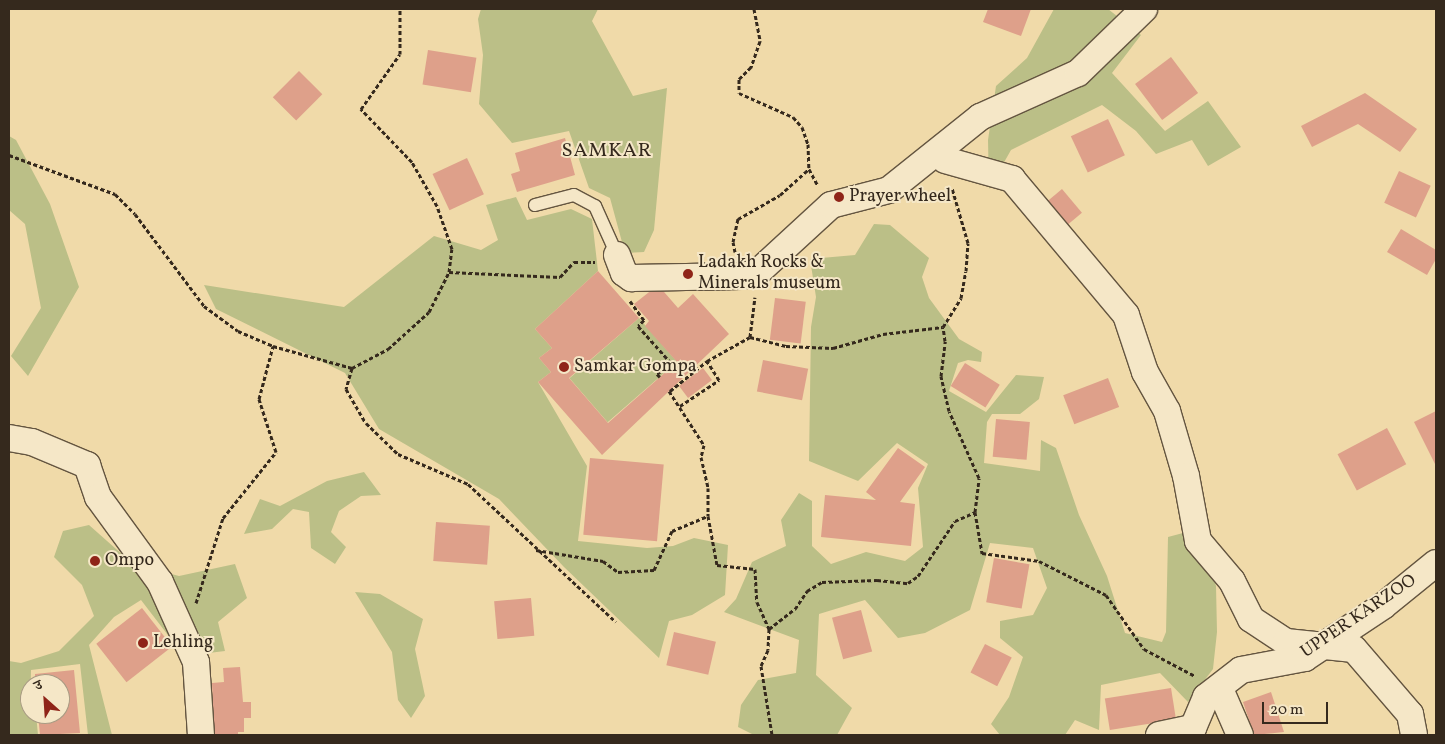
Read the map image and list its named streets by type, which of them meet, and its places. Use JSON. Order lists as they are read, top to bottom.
{
  "streets": {
    "street": ["UPPER KARZOO"]
  },
  "districts": ["SAMKAR"],
  "places": [
    "Prayer wheel",
    "Ladakh Rocks & Minerals museum",
    "Samkar Gompa",
    "Ompo",
    "Lehling"
  ],
  "scale_bar": "20 m",
  "north": "top left"
}
